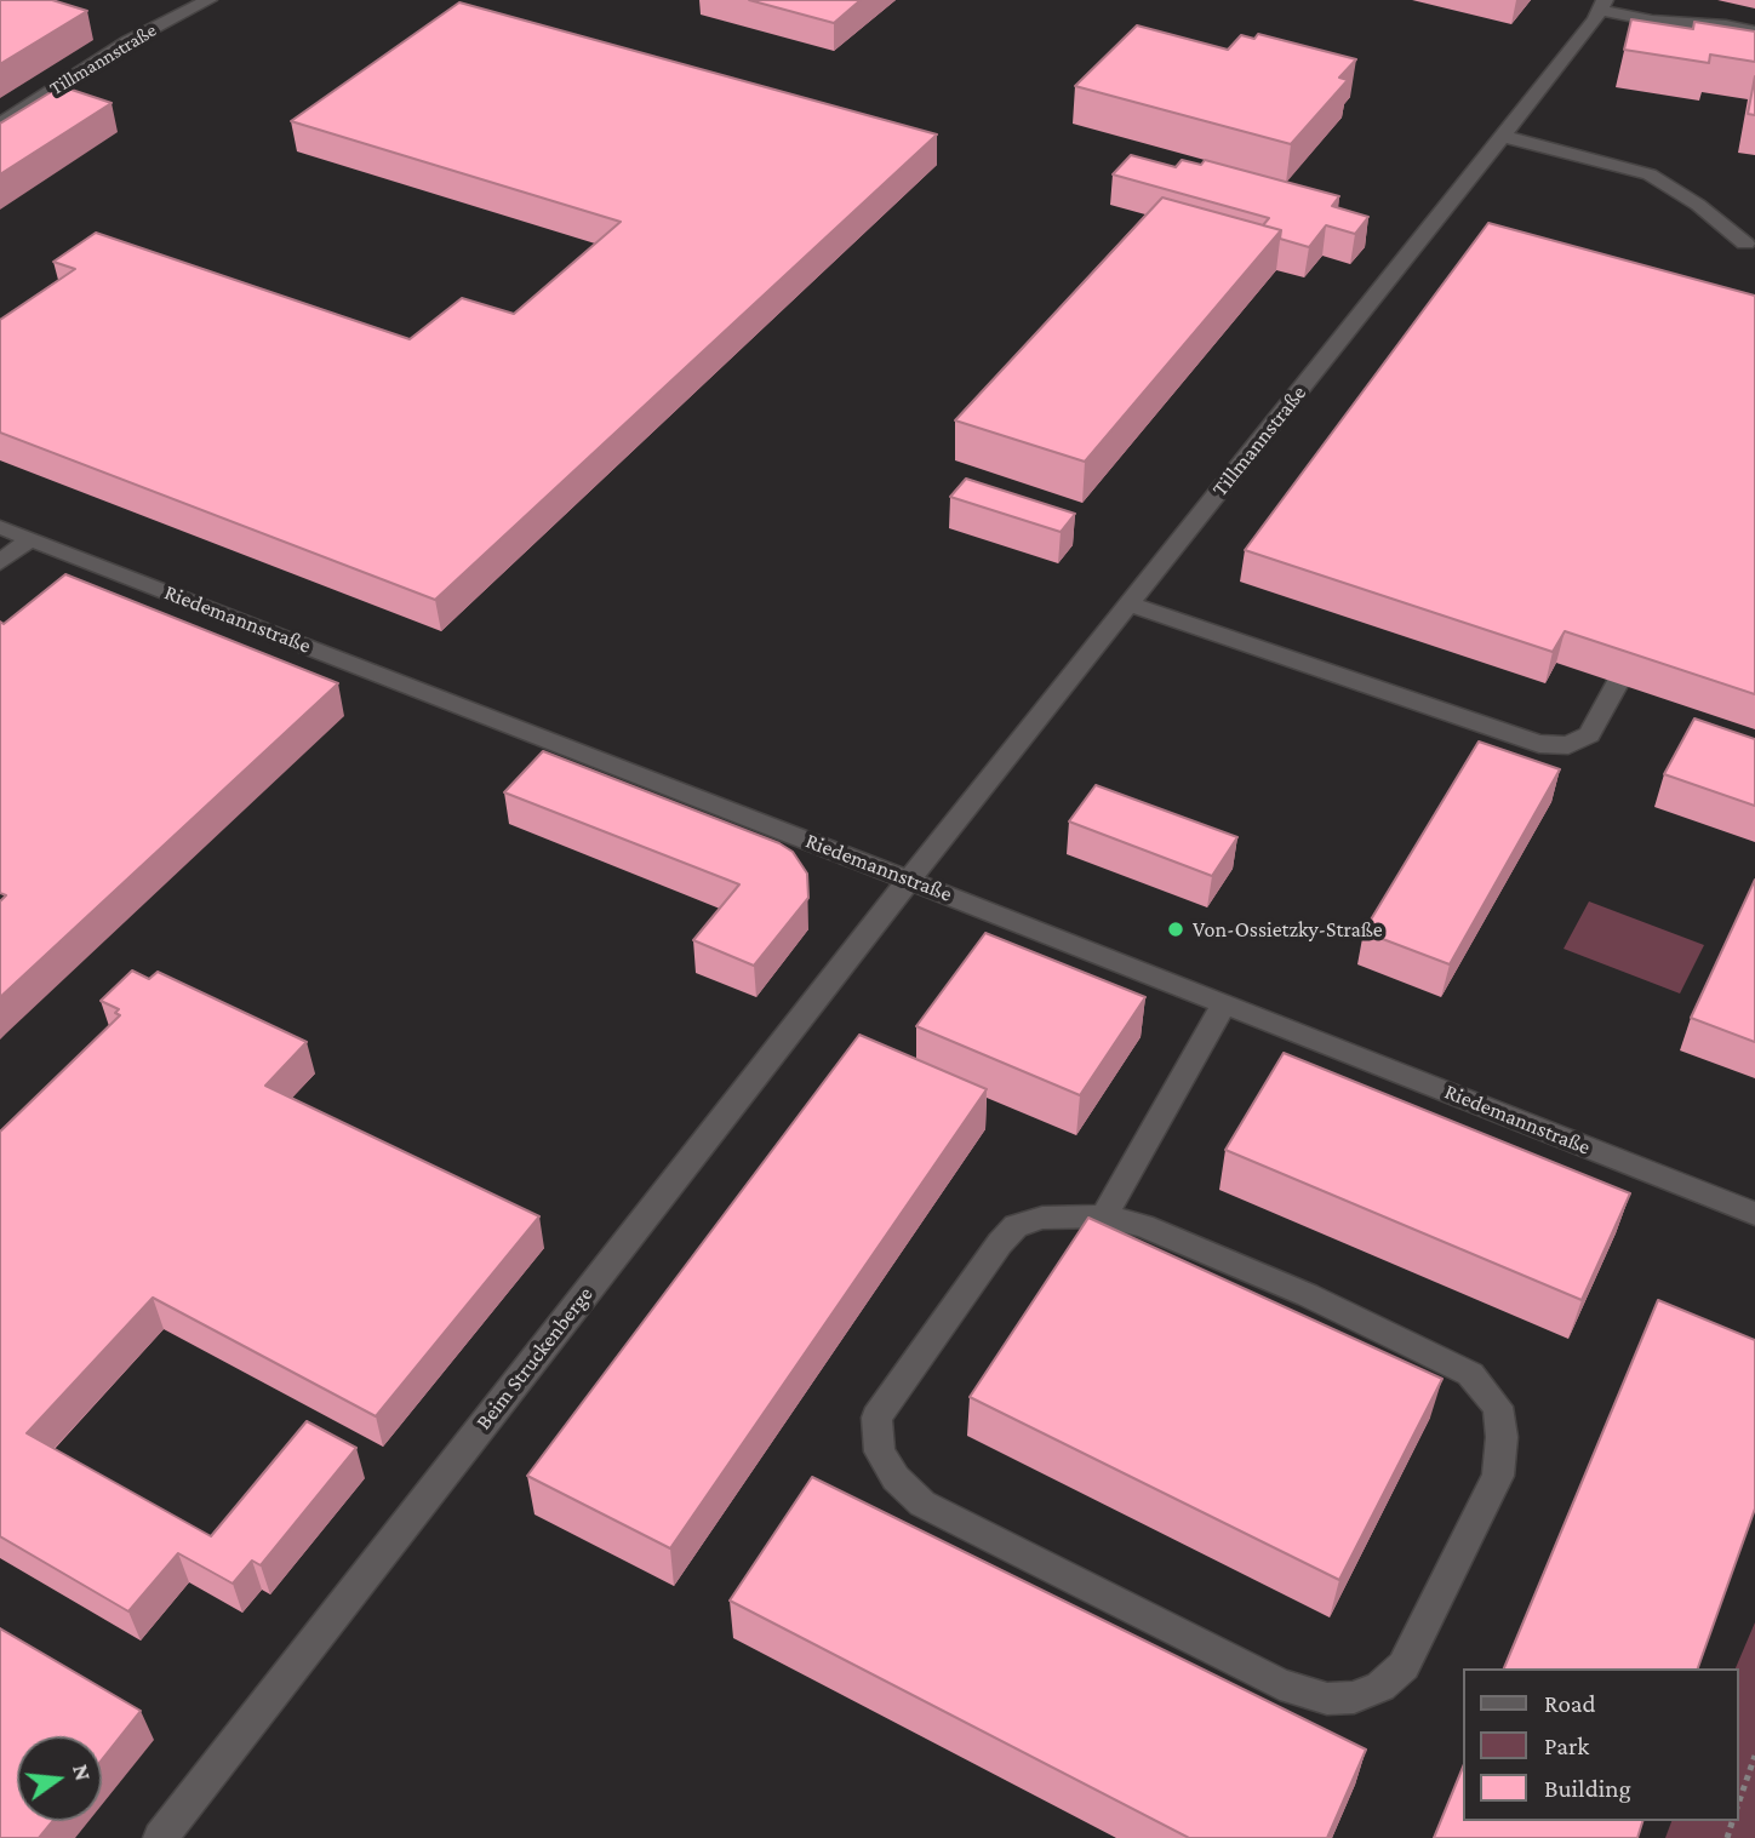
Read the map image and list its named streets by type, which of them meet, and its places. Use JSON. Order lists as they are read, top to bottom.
{
  "streets": {
    "street": ["Tillmannstraße", "Riedemannstraße", "Beim Struckenberge"]
  },
  "crossings": [
    ["Tillmannstraße", "Riedemannstraße"],
    ["Tillmannstraße", "Beim Struckenberge"],
    ["Riedemannstraße", "Beim Struckenberge"]
  ],
  "places": ["Von-Ossietzky-Straße"],
  "legend": ["Road", "Park", "Building"],
  "north": "right"
}
